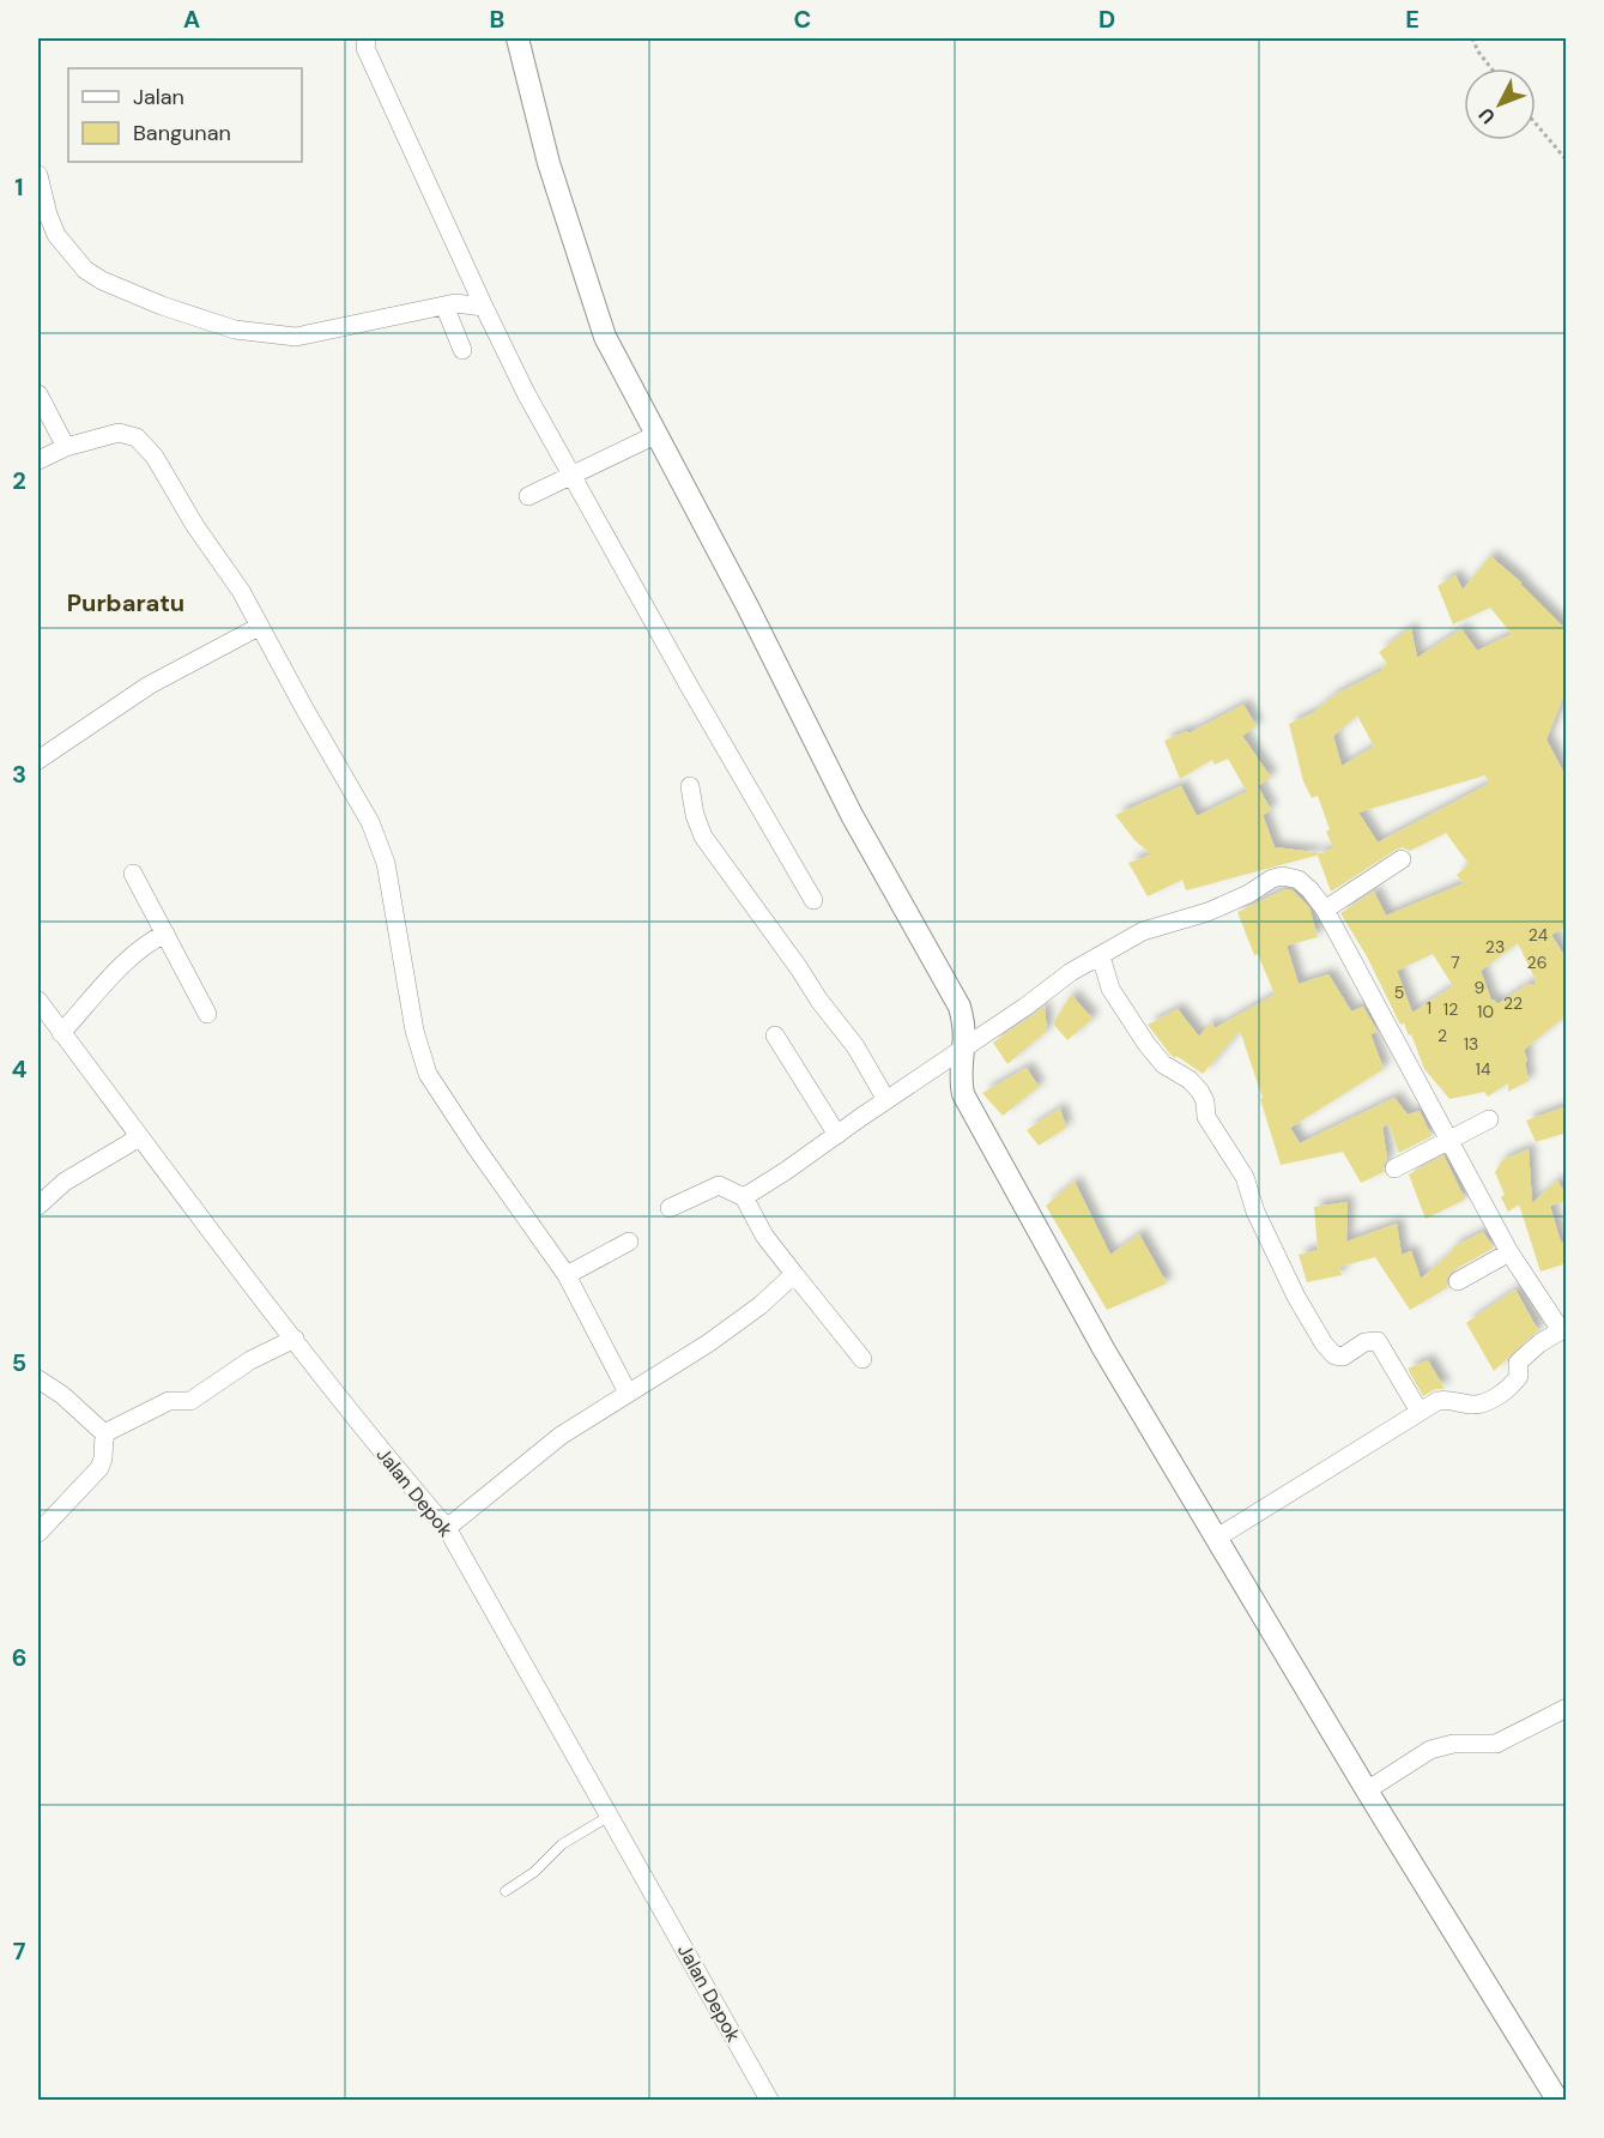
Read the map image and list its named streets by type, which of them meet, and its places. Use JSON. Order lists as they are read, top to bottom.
{
  "streets": {
    "street": ["Jalan Depok"]
  },
  "districts": ["Purbaratu"],
  "house_numbers": [
    "24",
    "23",
    "7",
    "26",
    "9",
    "5",
    "22",
    "1",
    "12",
    "10",
    "2",
    "13",
    "14"
  ],
  "legend": ["Jalan", "Bangunan"],
  "north": "bottom left",
  "grid": {
    "columns": [
      "A",
      "B",
      "C",
      "D",
      "E"
    ],
    "rows": [
      "1",
      "2",
      "3",
      "4",
      "5",
      "6",
      "7"
    ]
  }
}
